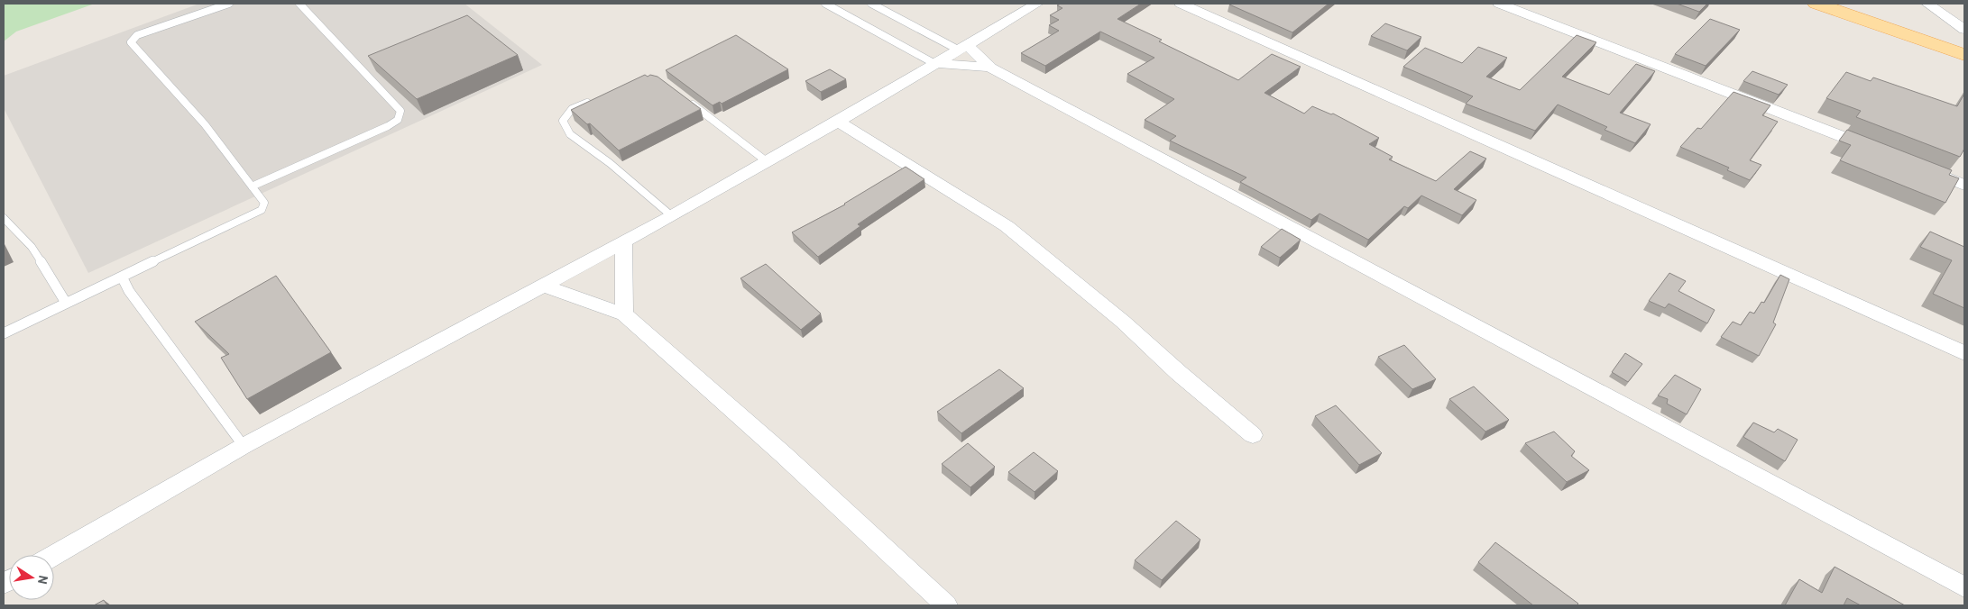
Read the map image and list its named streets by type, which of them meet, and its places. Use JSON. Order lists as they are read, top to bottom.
{
  "north": "right"
}
